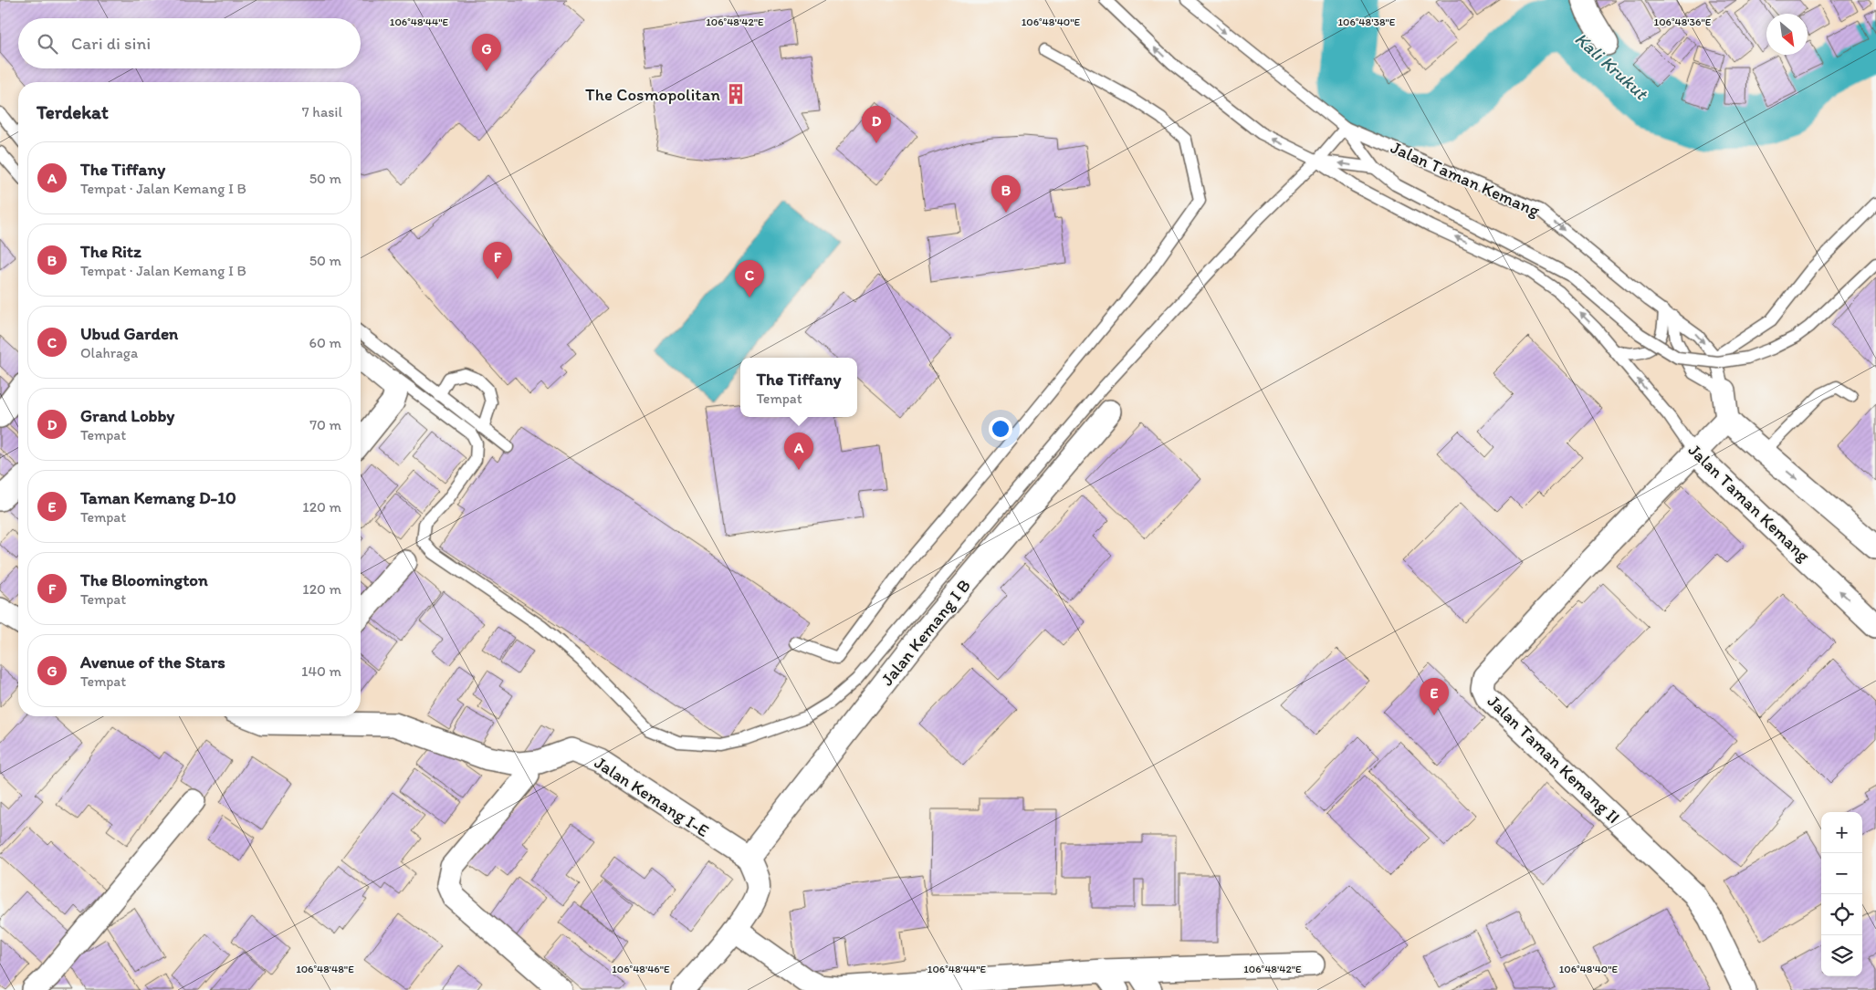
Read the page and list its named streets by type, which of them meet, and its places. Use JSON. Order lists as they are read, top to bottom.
{
  "streets": {
    "street": [
      "Jalan Taman Kemang",
      "Jalan Kemang I B",
      "Jalan Taman Kemang II",
      "Jalan Kemang I-E"
    ]
  },
  "crossings": [
    ["Jalan Taman Kemang", "Jalan Taman Kemang II"],
    ["Jalan Kemang I B", "Jalan Kemang I-E"]
  ],
  "water": ["Kali Krukut"],
  "places": {
    "building": ["The Cosmopolitan"]
  },
  "north": "bottom right",
  "page": {
    "search": "Cari di sini",
    "pins": [
      "G",
      "D",
      "B",
      "F",
      "C",
      "A",
      "E"
    ],
    "heading": ["Terdekat", "7 hasil"],
    "list": [
      {
        "mark": "A",
        "name": "The Tiffany",
        "note": "Tempat · Jalan Kemang I B",
        "value": "50 m"
      },
      {
        "mark": "B",
        "name": "The Ritz",
        "note": "Tempat · Jalan Kemang I B",
        "value": "50 m"
      },
      {
        "mark": "C",
        "name": "Ubud Garden",
        "note": "Olahraga",
        "value": "60 m"
      },
      {
        "mark": "D",
        "name": "Grand Lobby",
        "note": "Tempat",
        "value": "70 m"
      },
      {
        "mark": "E",
        "name": "Taman Kemang D-10",
        "note": "Tempat",
        "value": "120 m"
      },
      {
        "mark": "F",
        "name": "The Bloomington",
        "note": "Tempat",
        "value": "120 m"
      },
      {
        "mark": "G",
        "name": "Avenue of the Stars",
        "note": "Tempat",
        "value": "140 m"
      }
    ],
    "popup": ["The Tiffany", "Tempat"],
    "map_buttons": ["+", "−"]
  },
  "coordinates": [
    "106°48'44\"E",
    "106°48'42\"E",
    "106°48'40\"E",
    "106°48'38\"E",
    "106°48'36\"E",
    "106°48'48\"E",
    "106°48'46\"E"
  ]
}
